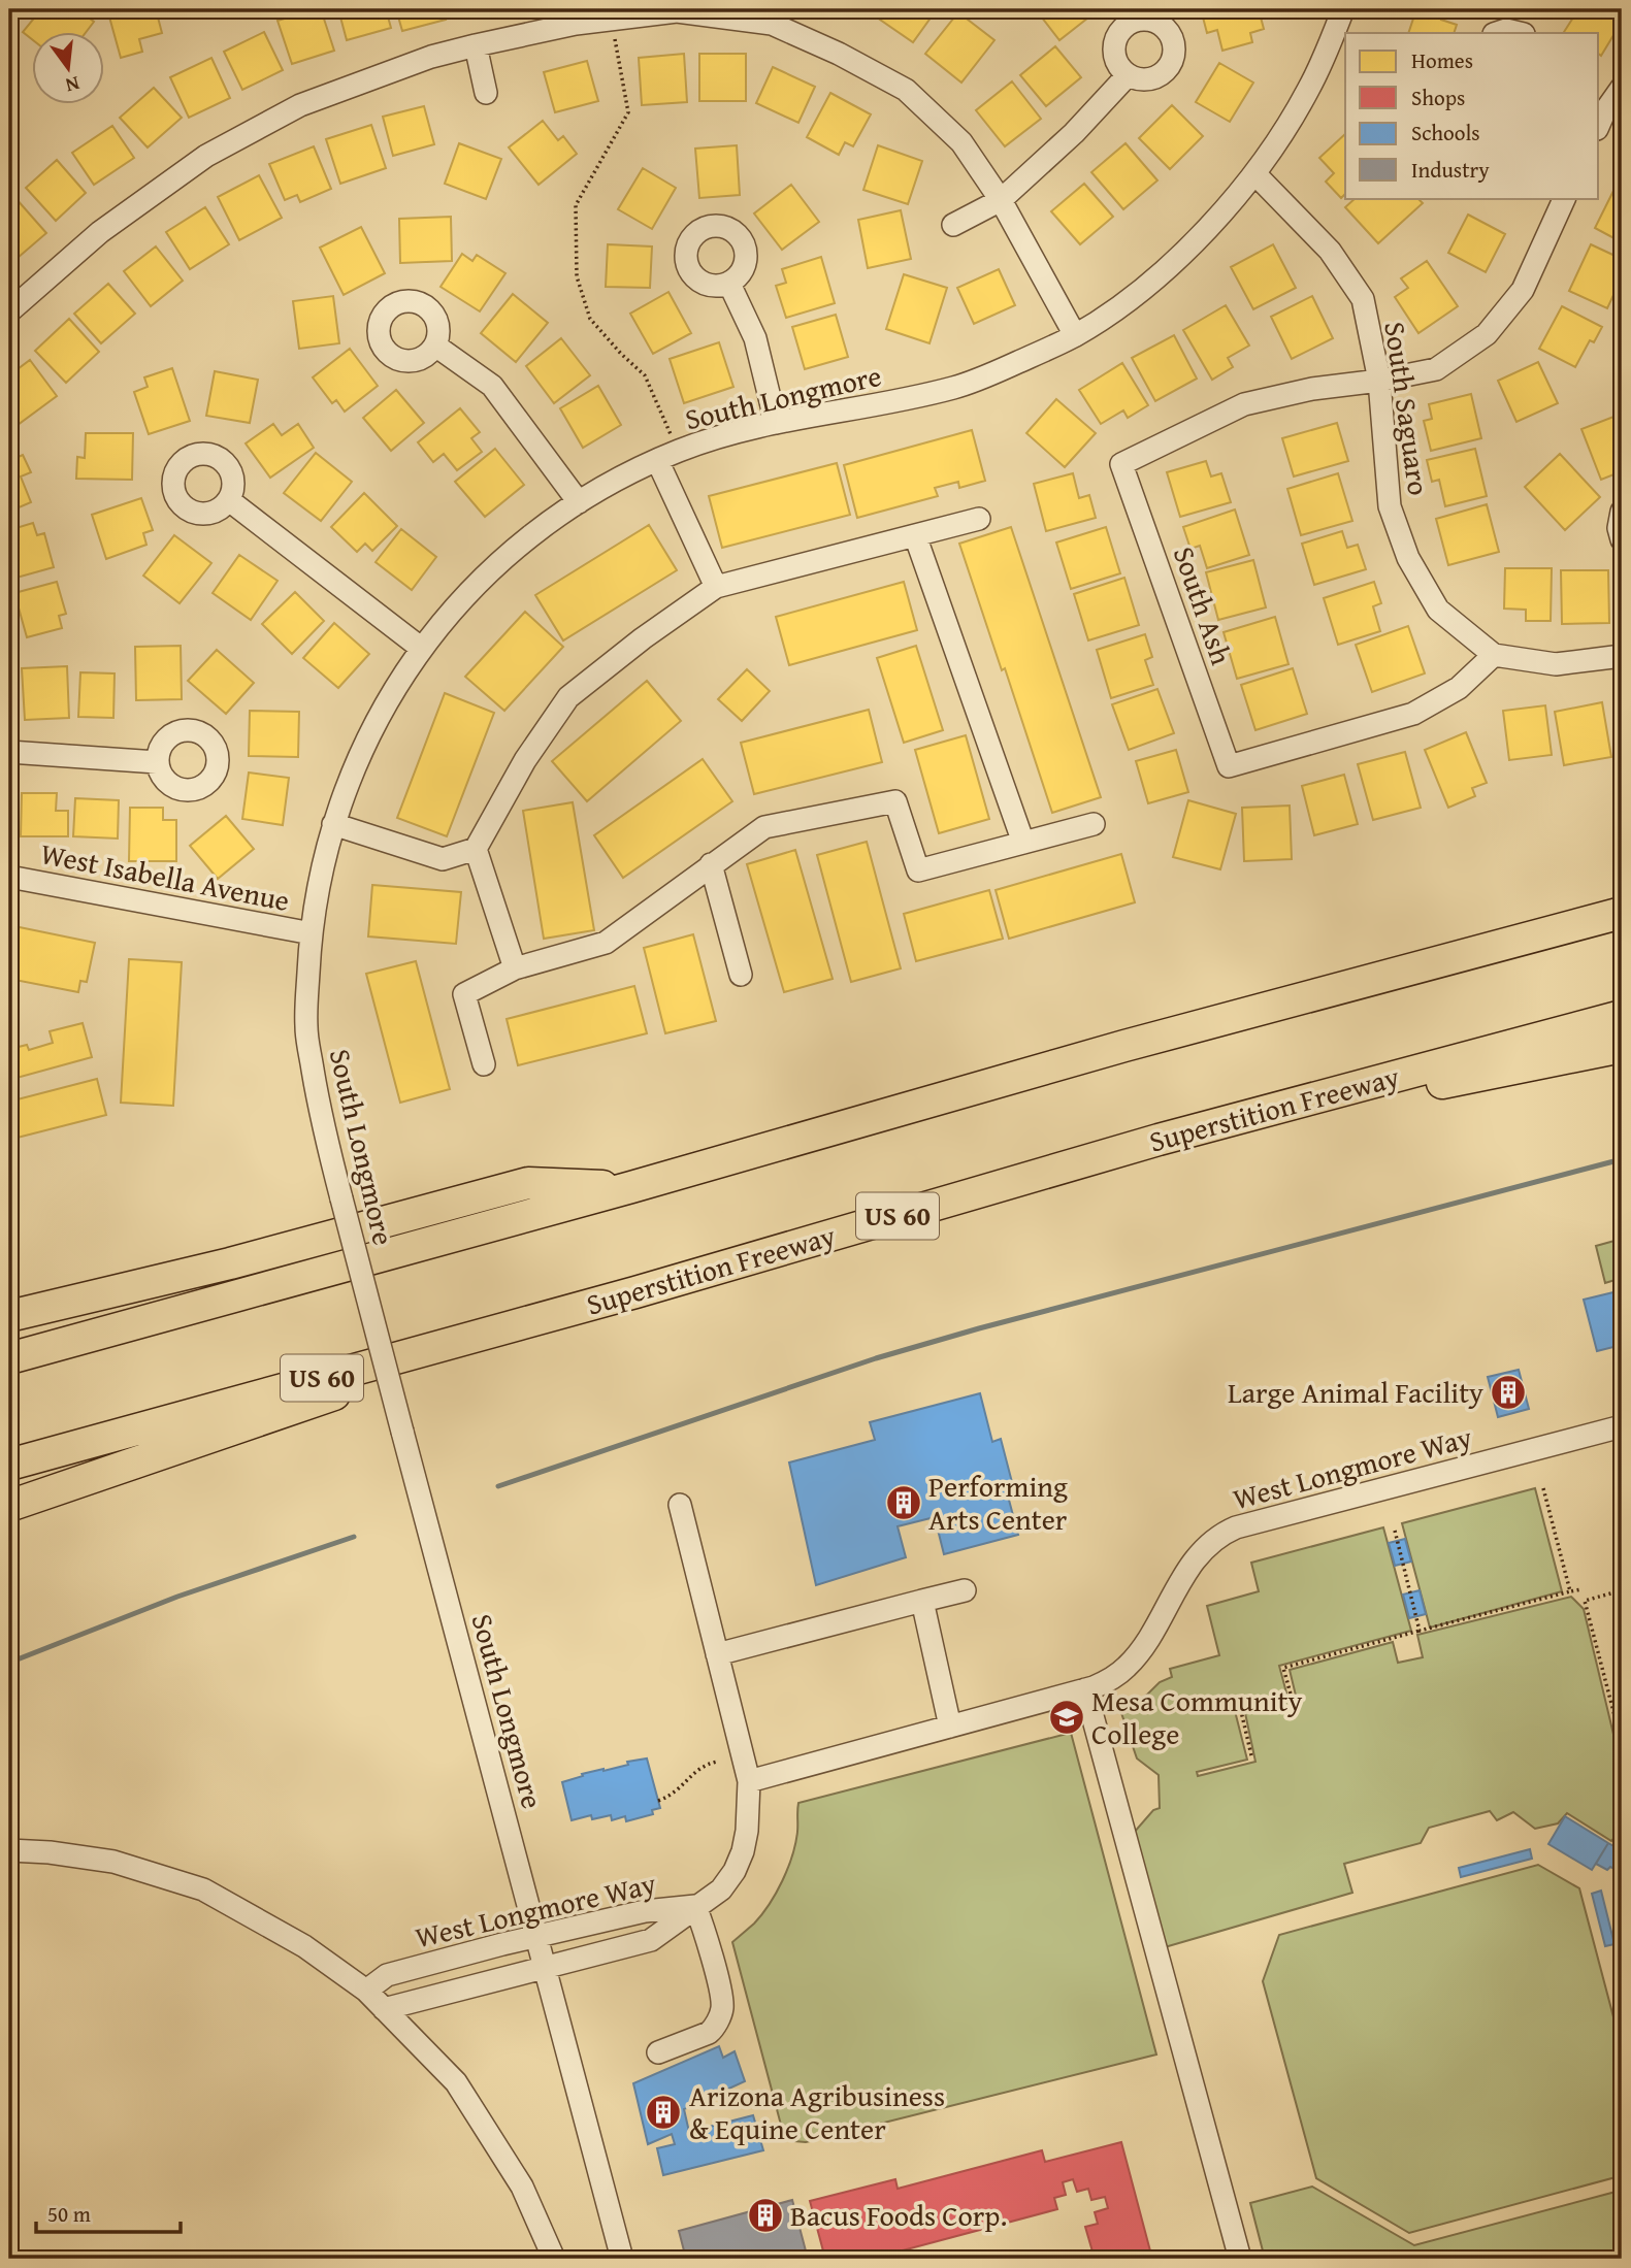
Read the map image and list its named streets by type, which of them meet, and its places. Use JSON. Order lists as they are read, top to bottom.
{
  "streets": {
    "highway": ["Superstition Freeway", "US 60"],
    "street": [
      "South Longmore",
      "South Saguaro",
      "South Ash",
      "West Isabella Avenue",
      "West Longmore Way"
    ]
  },
  "crossings": [
    ["South Longmore", "South Saguaro"],
    ["South Longmore", "West Isabella Avenue"],
    ["South Longmore", "West Longmore Way"],
    ["South Saguaro", "South Ash"]
  ],
  "places": {
    "building": [
      "Large Animal Facility",
      "Performing Arts Center",
      "Arizona Agribusiness & Equine Center",
      "Bacus Foods Corp."
    ],
    "school or university": ["Mesa Community College"]
  },
  "legend": [
    "Homes",
    "Shops",
    "Schools",
    "Industry"
  ],
  "scale_bar": "50 m",
  "north": "bottom"
}
